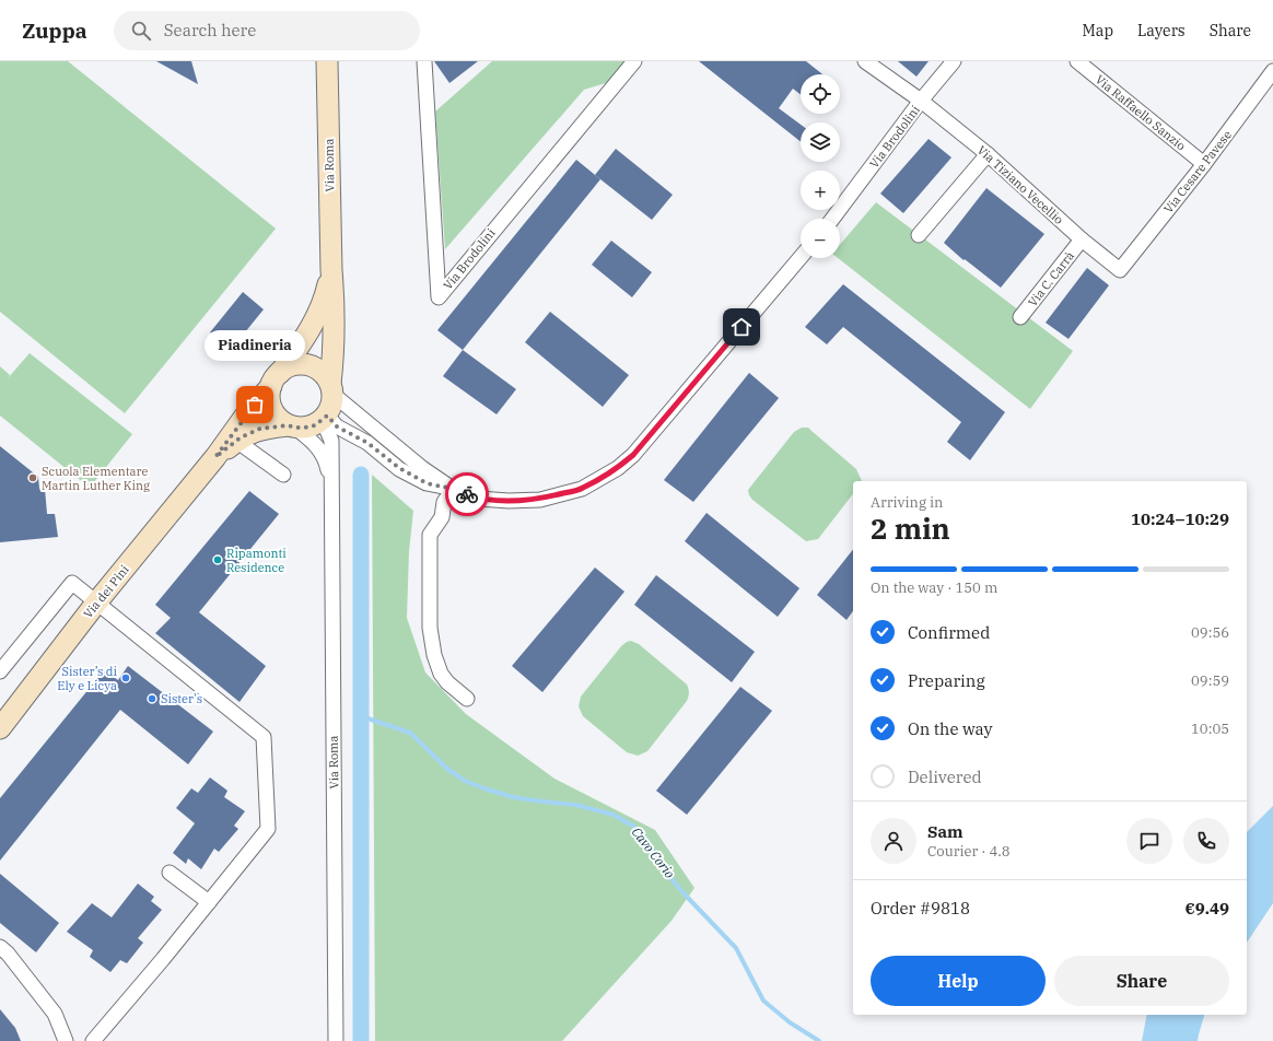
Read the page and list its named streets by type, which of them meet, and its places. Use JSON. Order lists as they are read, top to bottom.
{
  "streets": {
    "street": [
      "Via Raffaello Sanzio",
      "Via Brodolini",
      "Via Roma",
      "Via Cesare Pavese",
      "Via Tiziano Vecellio",
      "Via C. Carrà",
      "Via dei Pini"
    ]
  },
  "crossings": [
    ["Via Raffaello Sanzio", "Via Cesare Pavese"],
    ["Via Brodolini", "Via Tiziano Vecellio"],
    ["Via Roma", "Via dei Pini"],
    ["Via Cesare Pavese", "Via Tiziano Vecellio"],
    ["Via Tiziano Vecellio", "Via C. Carrà"]
  ],
  "water": ["Cavo Corio"],
  "places": [
    "Piadineria",
    "Scuola Elementare Martin Luther King",
    "Ripamonti Residence",
    "Sister’s di Ely e Licya",
    "Sister's"
  ],
  "page": {
    "header": "Zuppa",
    "search": "Search here",
    "nav": ["Map", "Layers", "Share"],
    "map_buttons": ["+", "−"],
    "bubble": "Piadineria",
    "heading": ["2 min", "Arriving in", "10:24–10:29"],
    "panel": [
      "Sam",
      "Courier · 4.8",
      "Order #9818",
      "€9.49"
    ],
    "bar": "On the way · 150 m",
    "list": [
      ["Confirmed", "09:56"],
      ["Preparing", "09:59"],
      ["On the way", "10:05"],
      "Delivered"
    ],
    "buttons": ["Help", "Share"]
  }
}
